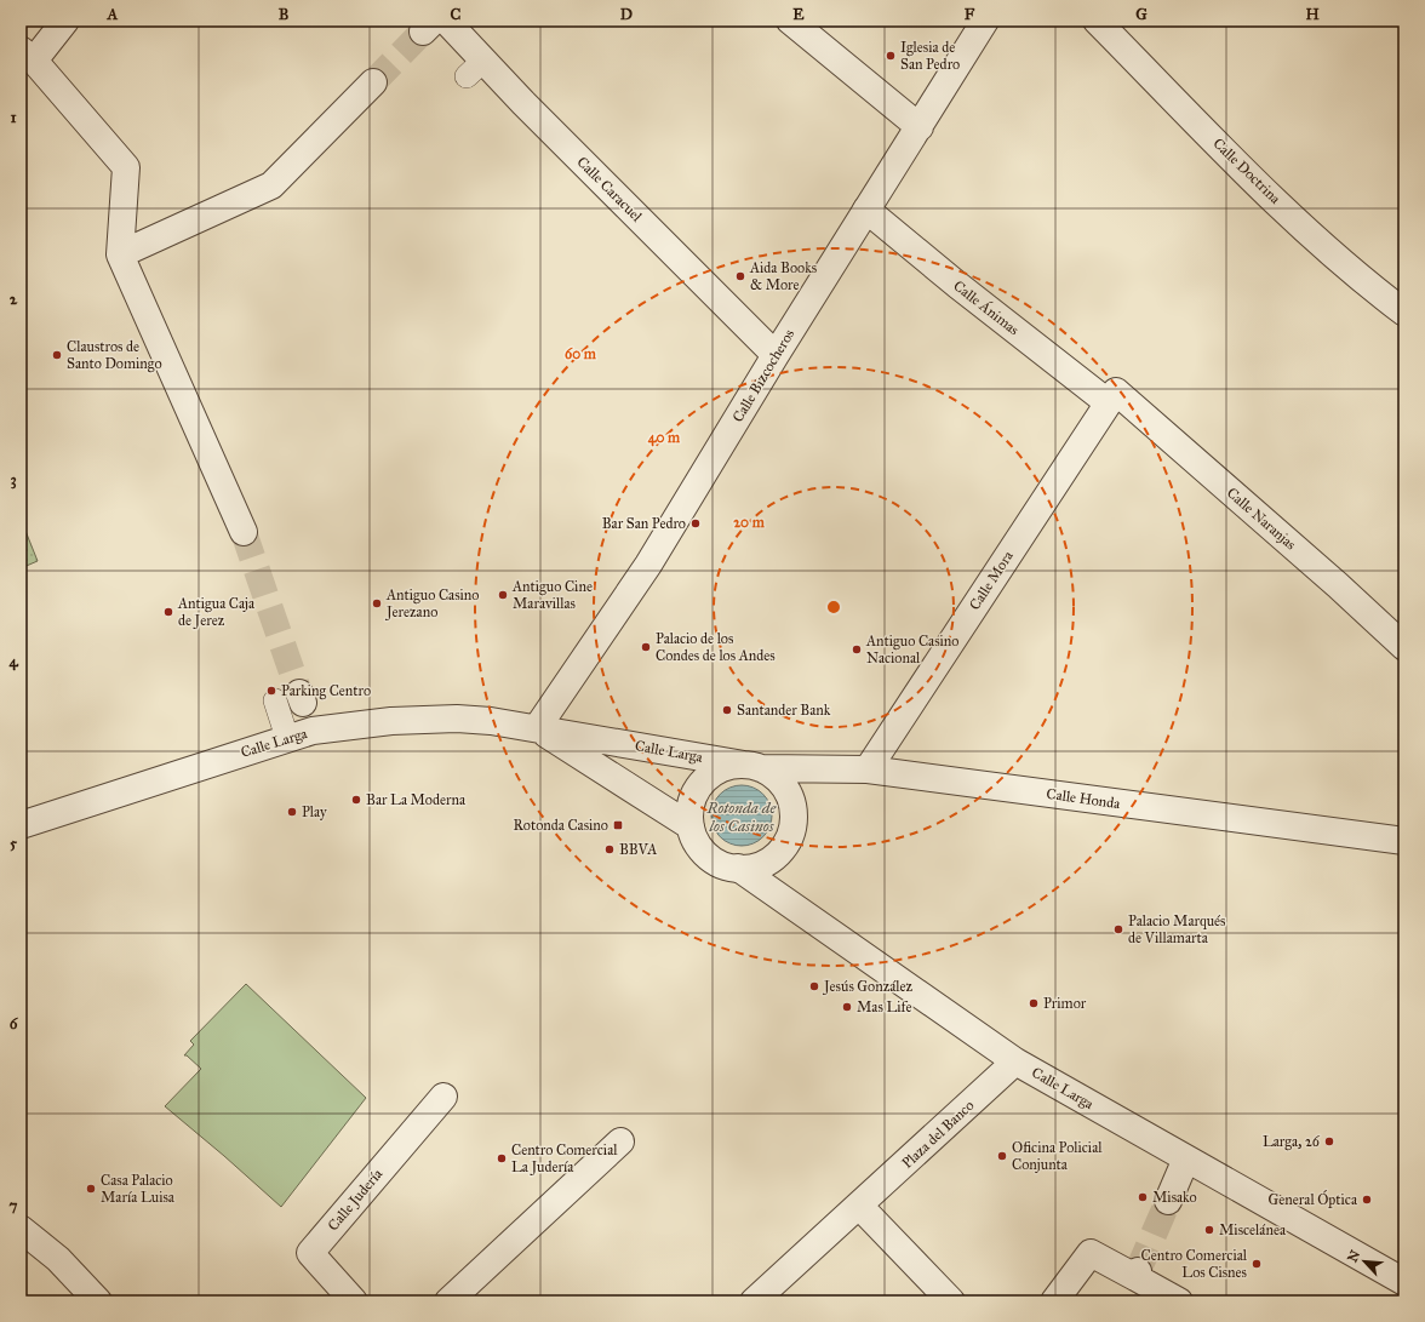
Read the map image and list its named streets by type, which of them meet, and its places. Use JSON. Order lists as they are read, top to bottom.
{
  "streets": {
    "street": [
      "Calle Doctrina",
      "Calle Caracuel",
      "Calle Ánimas",
      "Calle Bizcocheros",
      "Calle Naranjas",
      "Calle Mora",
      "Calle Larga",
      "Calle Honda",
      "Plaza del Banco",
      "Calle Judería"
    ]
  },
  "crossings": [
    ["Calle Caracuel", "Calle Bizcocheros"],
    ["Calle Ánimas", "Calle Bizcocheros"],
    ["Calle Ánimas", "Calle Naranjas"],
    ["Calle Ánimas", "Calle Mora"],
    ["Calle Bizcocheros", "Calle Larga"],
    ["Calle Naranjas", "Calle Mora"],
    ["Calle Mora", "Calle Honda"],
    ["Calle Larga", "Calle Honda"],
    ["Calle Larga", "Plaza del Banco"]
  ],
  "water": ["Rotonda de los Casinos"],
  "places": {
    "other": [
      "Iglesia de San Pedro",
      "Aida Books & More",
      "Claustros de Santo Domingo",
      "Bar San Pedro",
      "Antiguo Cine Maravillas",
      "Antiguo Casino Jerezano",
      "Antigua Caja de Jerez",
      "Palacio de los Condes de los Andes",
      "Antiguo Casino Nacional",
      "Parking Centro",
      "Santander Bank",
      "Bar La Moderna",
      "Play",
      "BBVA",
      "Palacio Marqués de Villamarta",
      "Jesús González",
      "Primor",
      "Mas Life",
      "Larga, 26",
      "Oficina Policial Conjunta",
      "Centro Comercial La Judería",
      "Casa Palacio María Luisa",
      "Misako",
      "General Óptica",
      "Miscelánea",
      "Centro Comercial Los Cisnes"
    ],
    "transit": ["Rotonda Casino"]
  },
  "north": "top left",
  "grid": {
    "columns": [
      "A",
      "B",
      "C",
      "D",
      "E",
      "F",
      "G",
      "H"
    ],
    "rows": [
      "1",
      "2",
      "3",
      "4",
      "5",
      "6",
      "7"
    ]
  },
  "rings": ["60 m", "40 m", "20 m"]
}
